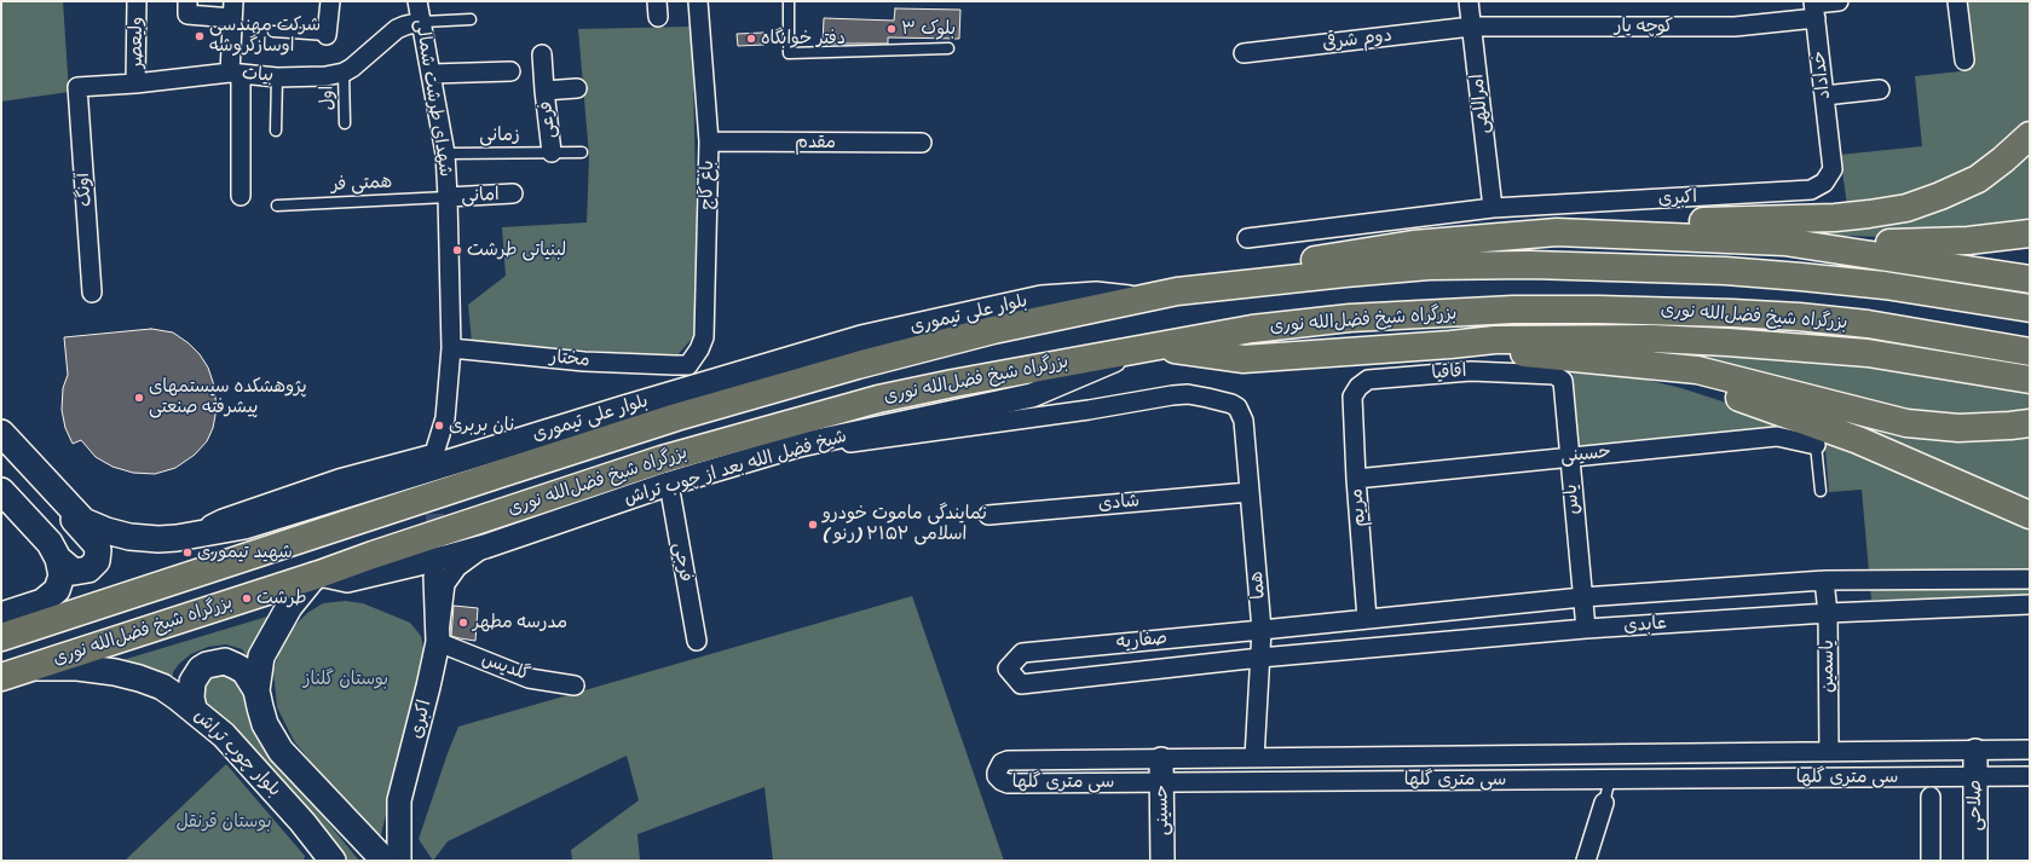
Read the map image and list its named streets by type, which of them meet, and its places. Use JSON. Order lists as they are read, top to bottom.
{
  "streets": {
    "highway": ["بزرگراه شیخ فضل‌الله نوری"],
    "main road": ["بلوار علی تیموری", "بلوار چوب‌ تراش"],
    "street": [
      "کوچه یار",
      "دوم شرقی",
      "ولیعصر",
      "بیات",
      "خداداد",
      "شهدای طرشت شمالی",
      "امراللهی",
      "فرعی",
      "مقدم",
      "باغ کاج",
      "آونگ",
      "امانی",
      "اکبری",
      "مختار",
      "اقاقیا",
      "حسینی",
      "شیخ فضل الله بعد از چوب تراش",
      "یاس",
      "شادی",
      "مریم",
      "فرجی",
      "هما",
      "عابدی",
      "صفاریه",
      "یاسمین",
      "گلدیس",
      "سی متری گلها",
      "صلاحی"
    ],
    "lane": ["اول", "زمانی", "همتی فر"]
  },
  "crossings": [
    ["کوچه یار", "دوم شرقی"],
    ["کوچه یار", "خداداد"],
    ["کوچه یار", "امراللهی"],
    ["دوم شرقی", "امراللهی"],
    ["ولیعصر", "بیات"],
    ["بیات", "اول"],
    ["بیات", "شهدای طرشت شمالی"],
    ["بیات", "آونگ"],
    ["خداداد", "اکبری"],
    ["شهدای طرشت شمالی", "زمانی"],
    ["شهدای طرشت شمالی", "همتی فر"],
    ["شهدای طرشت شمالی", "امانی"],
    ["شهدای طرشت شمالی", "بلوار علی تیموری"],
    ["شهدای طرشت شمالی", "مختار"],
    ["امراللهی", "اکبری"],
    ["فرعی", "زمانی"],
    ["مقدم", "باغ کاج"],
    ["همتی فر", "امانی"],
    ["باغ کاج", "مختار"],
    ["اکبری", "گلدیس"],
    ["بلوار علی تیموری", "بزرگراه شیخ فضل‌الله نوری"],
    ["بزرگراه شیخ فضل‌الله نوری", "شیخ فضل الله بعد از چوب تراش"],
    ["بزرگراه شیخ فضل‌الله نوری", "بلوار چوب‌ تراش"],
    ["اقاقیا", "یاس"],
    ["اقاقیا", "مریم"],
    ["حسینی", "یاس"],
    ["حسینی", "مریم"],
    ["حسینی", "سی متری گلها"],
    ["شیخ فضل الله بعد از چوب تراش", "فرجی"],
    ["شیخ فضل الله بعد از چوب تراش", "هما"],
    ["شیخ فضل الله بعد از چوب تراش", "بلوار چوب‌ تراش"],
    ["یاس", "عابدی"],
    ["شادی", "هما"],
    ["مریم", "عابدی"],
    ["هما", "عابدی"],
    ["هما", "صفاریه"],
    ["هما", "سی متری گلها"],
    ["عابدی", "صفاریه"],
    ["عابدی", "یاسمین"],
    ["یاسمین", "سی متری گلها"],
    ["سی متری گلها", "صلاحی"]
  ],
  "parks": ["بوستان گلناز", "بوستان قرنقل"],
  "places": [
    "بلوک ۳",
    "شرکت مهندسی ا‌وسازگروشه",
    "دفتر خوابگاه",
    "لبنیاتی طرشت",
    "پژوهشکده سیستمهای پیشرفته صنعتی",
    "نان بربری",
    "نمایندگی ماموت خودرو ( رنو) اسلامی ۲۱۵۲",
    "شهید تیموری",
    "طرشت",
    "مدرسه مطهر"
  ]
}
